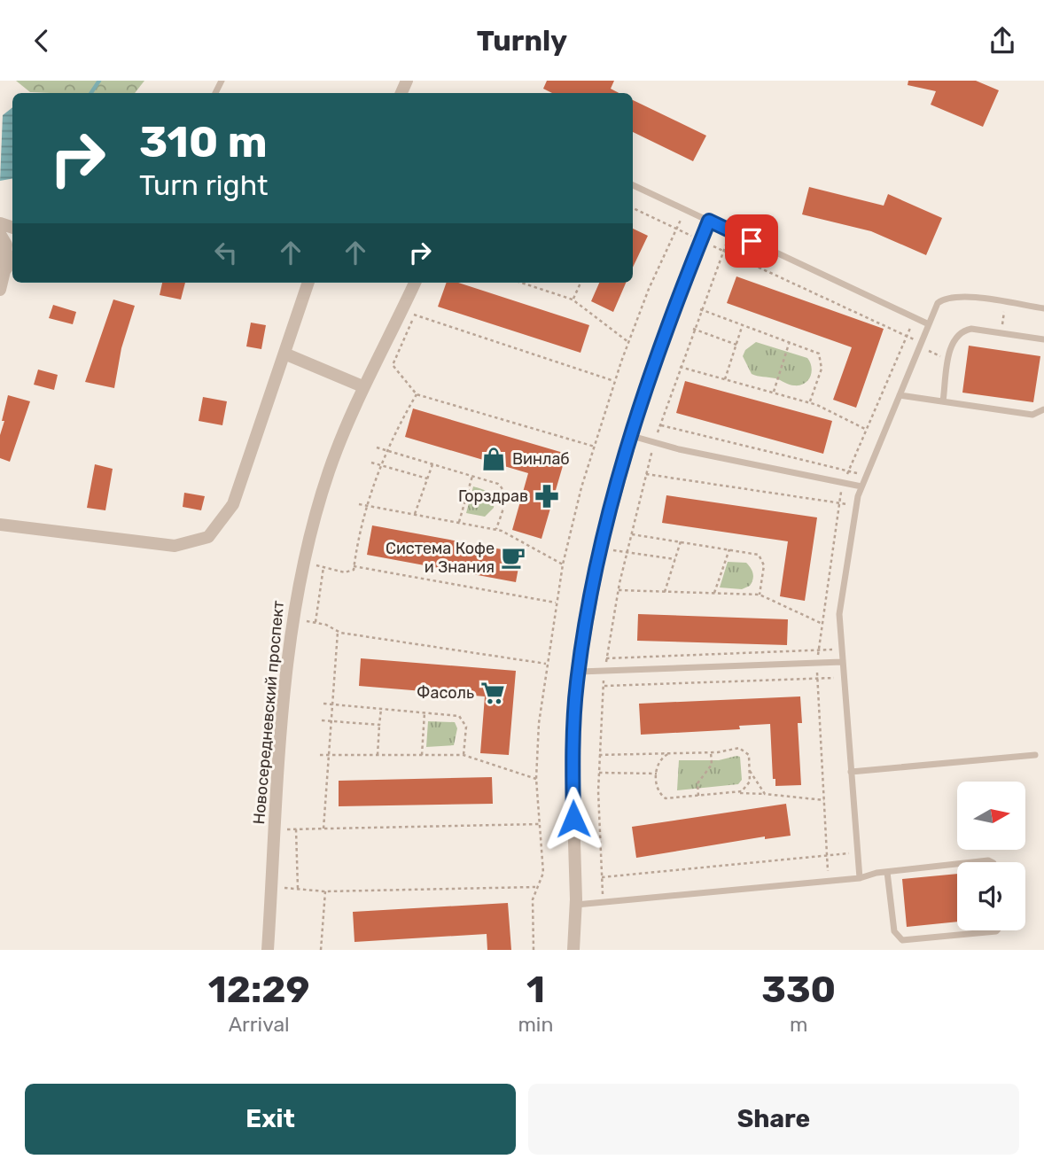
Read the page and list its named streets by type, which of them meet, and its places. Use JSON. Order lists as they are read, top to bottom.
{
  "streets": {
    "street": ["Новосередневский проспект"]
  },
  "places": {
    "shop": ["Винлаб"],
    "pharmacy": ["Горздрав"],
    "cafe": ["Система Кофе и Знания"],
    "supermarket": ["Фасоль"]
  },
  "north": "right",
  "page": {
    "header": "Turnly",
    "turn": ["310 m", "Turn right"],
    "eta": [
      "12:29",
      "Arrival",
      "1",
      "min",
      "330",
      "m"
    ],
    "buttons": ["Exit", "Share"]
  }
}
